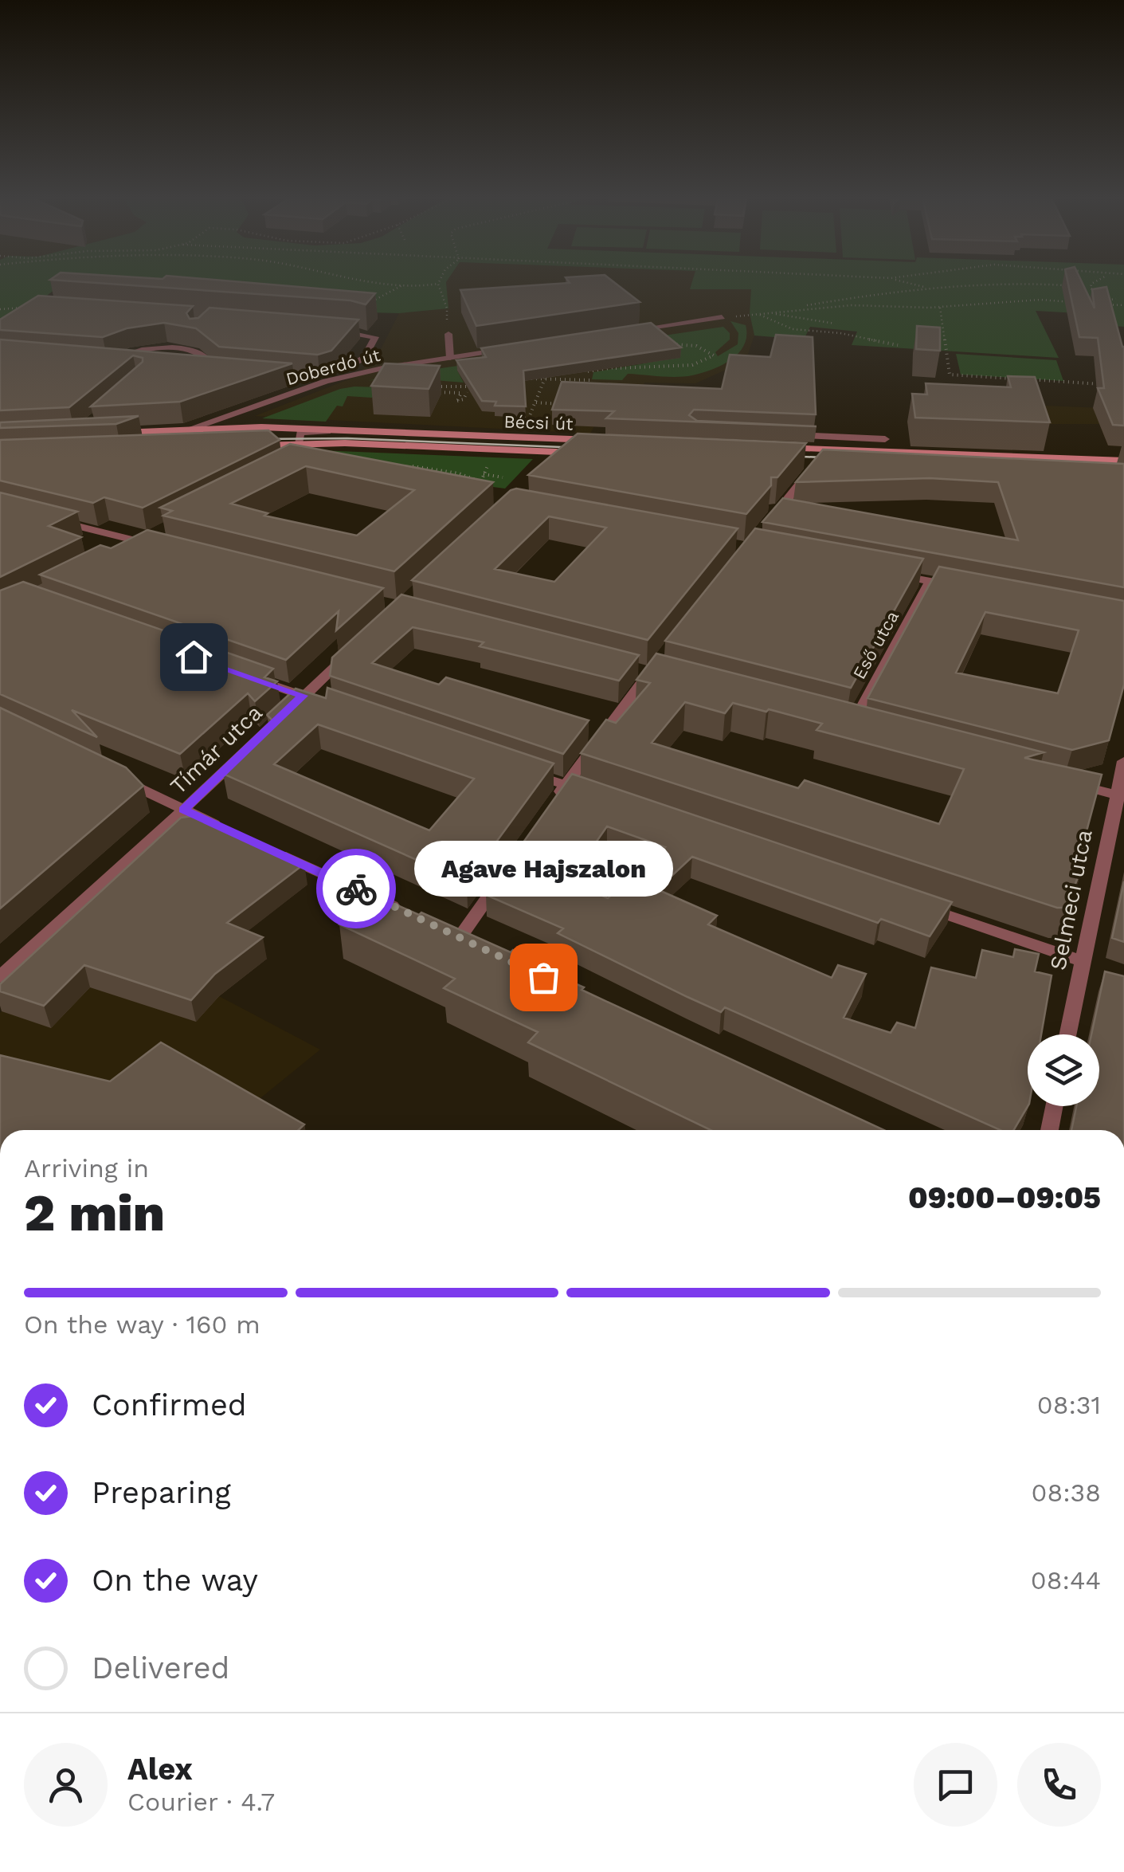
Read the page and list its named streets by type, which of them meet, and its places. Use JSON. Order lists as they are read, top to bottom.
{
  "streets": {
    "main road": ["Bécsi út"],
    "street": [
      "Doberdó út",
      "Eső utca",
      "Tímár utca",
      "Selmeci utca"
    ]
  },
  "crossings": [
    ["Doberdó út", "Bécsi út"]
  ],
  "places": ["Agave Hajszalon"],
  "page": {
    "bubble": "Agave Hajszalon",
    "heading": ["2 min", "Arriving in", "09:00–09:05"],
    "panel": ["Alex", "Courier · 4.7"],
    "bar": "On the way · 160 m",
    "list": [
      ["Confirmed", "08:31"],
      ["Preparing", "08:38"],
      ["On the way", "08:44"],
      "Delivered"
    ]
  }
}
